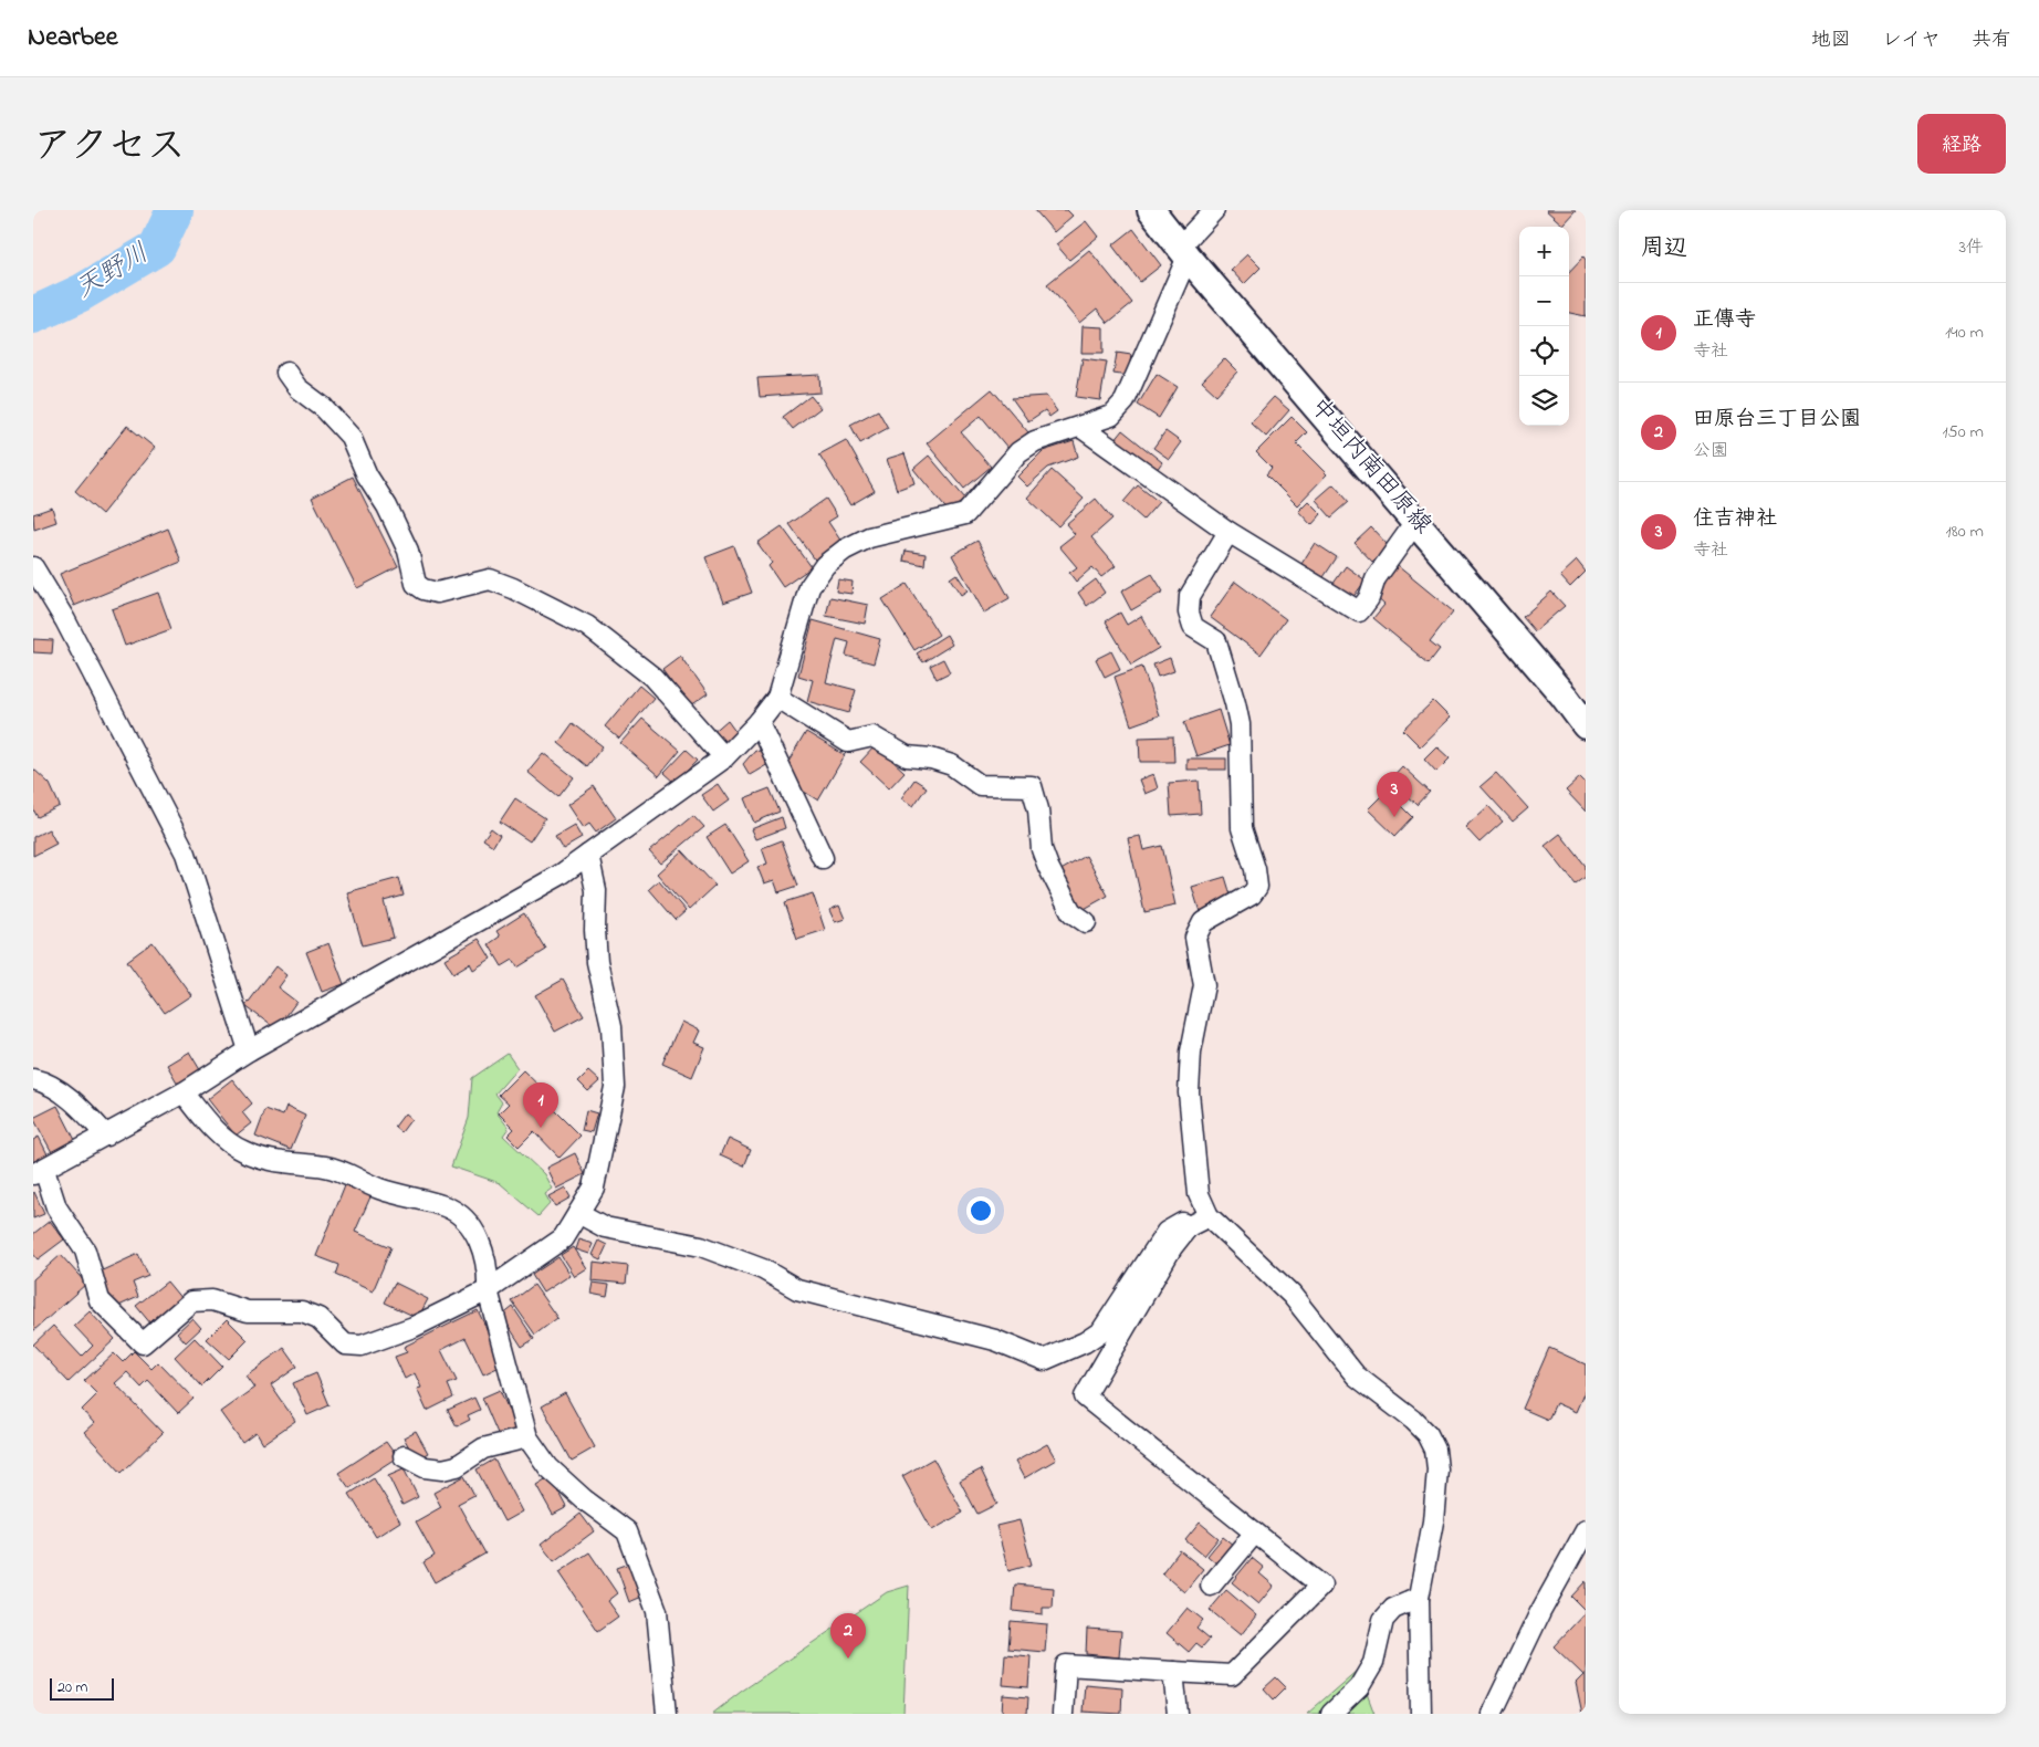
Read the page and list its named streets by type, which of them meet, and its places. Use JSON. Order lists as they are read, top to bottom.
{
  "streets": {
    "main road": ["中垣内南田原線"]
  },
  "water": ["天野川"],
  "scale_bar": "20 m",
  "page": {
    "header": "Nearbee",
    "nav": ["地図", "レイヤ", "共有"],
    "title": "アクセス",
    "buttons": "経路",
    "heading": ["周辺", "3件"],
    "map_buttons": ["+", "−"],
    "list": [
      {
        "mark": "1",
        "name": "正傳寺",
        "note": "寺社",
        "value": "140 m"
      },
      {
        "mark": "2",
        "name": "田原台三丁目公園",
        "note": "公園",
        "value": "150 m"
      },
      {
        "mark": "3",
        "name": "住吉神社",
        "note": "寺社",
        "value": "180 m"
      }
    ],
    "pins": ["3", "1", "2"],
    "scale": "20 m"
  }
}
